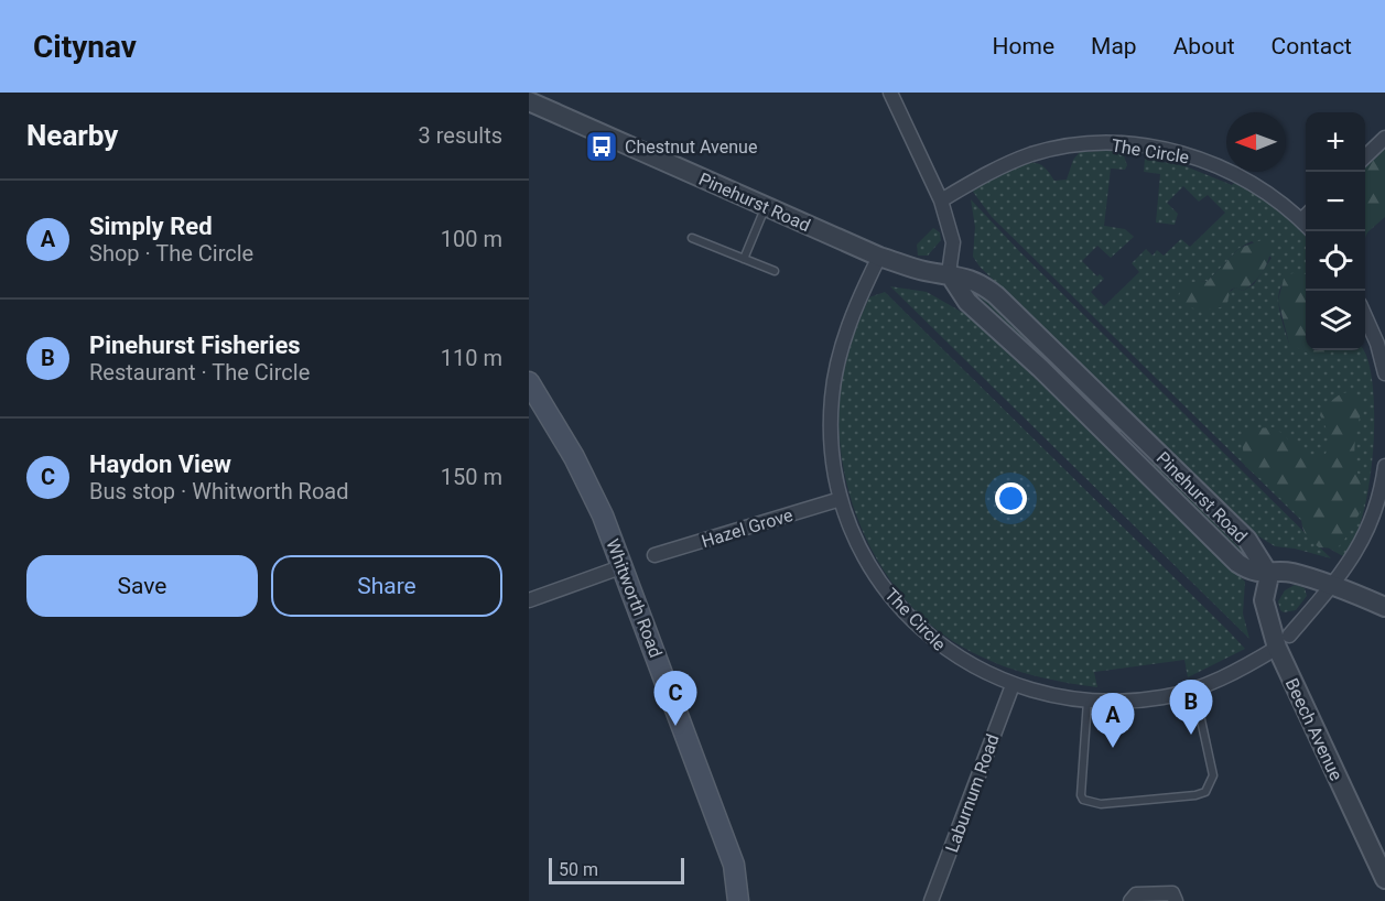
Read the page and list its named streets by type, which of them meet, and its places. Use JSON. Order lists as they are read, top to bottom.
{
  "streets": {
    "main road": ["Whitworth Road"],
    "street": [
      "The Circle",
      "Pinehurst Road",
      "Hazel Grove",
      "Beech Avenue",
      "Laburnum Road"
    ]
  },
  "crossings": [
    ["The Circle", "Pinehurst Road"],
    ["The Circle", "Hazel Grove"],
    ["The Circle", "Beech Avenue"],
    ["The Circle", "Laburnum Road"],
    ["Pinehurst Road", "Beech Avenue"]
  ],
  "places": {
    "bus stop": ["Chestnut Avenue"]
  },
  "scale_bar": "50 m",
  "north": "left",
  "page": {
    "header": "Citynav",
    "nav": [
      "Home",
      "Map",
      "About",
      "Contact"
    ],
    "heading": ["Nearby", "3 results"],
    "map_buttons": ["+", "−"],
    "list": [
      {
        "mark": "A",
        "name": "Simply Red",
        "note": "Shop · The Circle",
        "value": "100 m"
      },
      {
        "mark": "B",
        "name": "Pinehurst Fisheries",
        "note": "Restaurant · The Circle",
        "value": "110 m"
      },
      {
        "mark": "C",
        "name": "Haydon View",
        "note": "Bus stop · Whitworth Road",
        "value": "150 m"
      }
    ],
    "buttons": ["Save", "Share"],
    "pins": ["C", "B", "A"],
    "scale": "50 m"
  }
}
